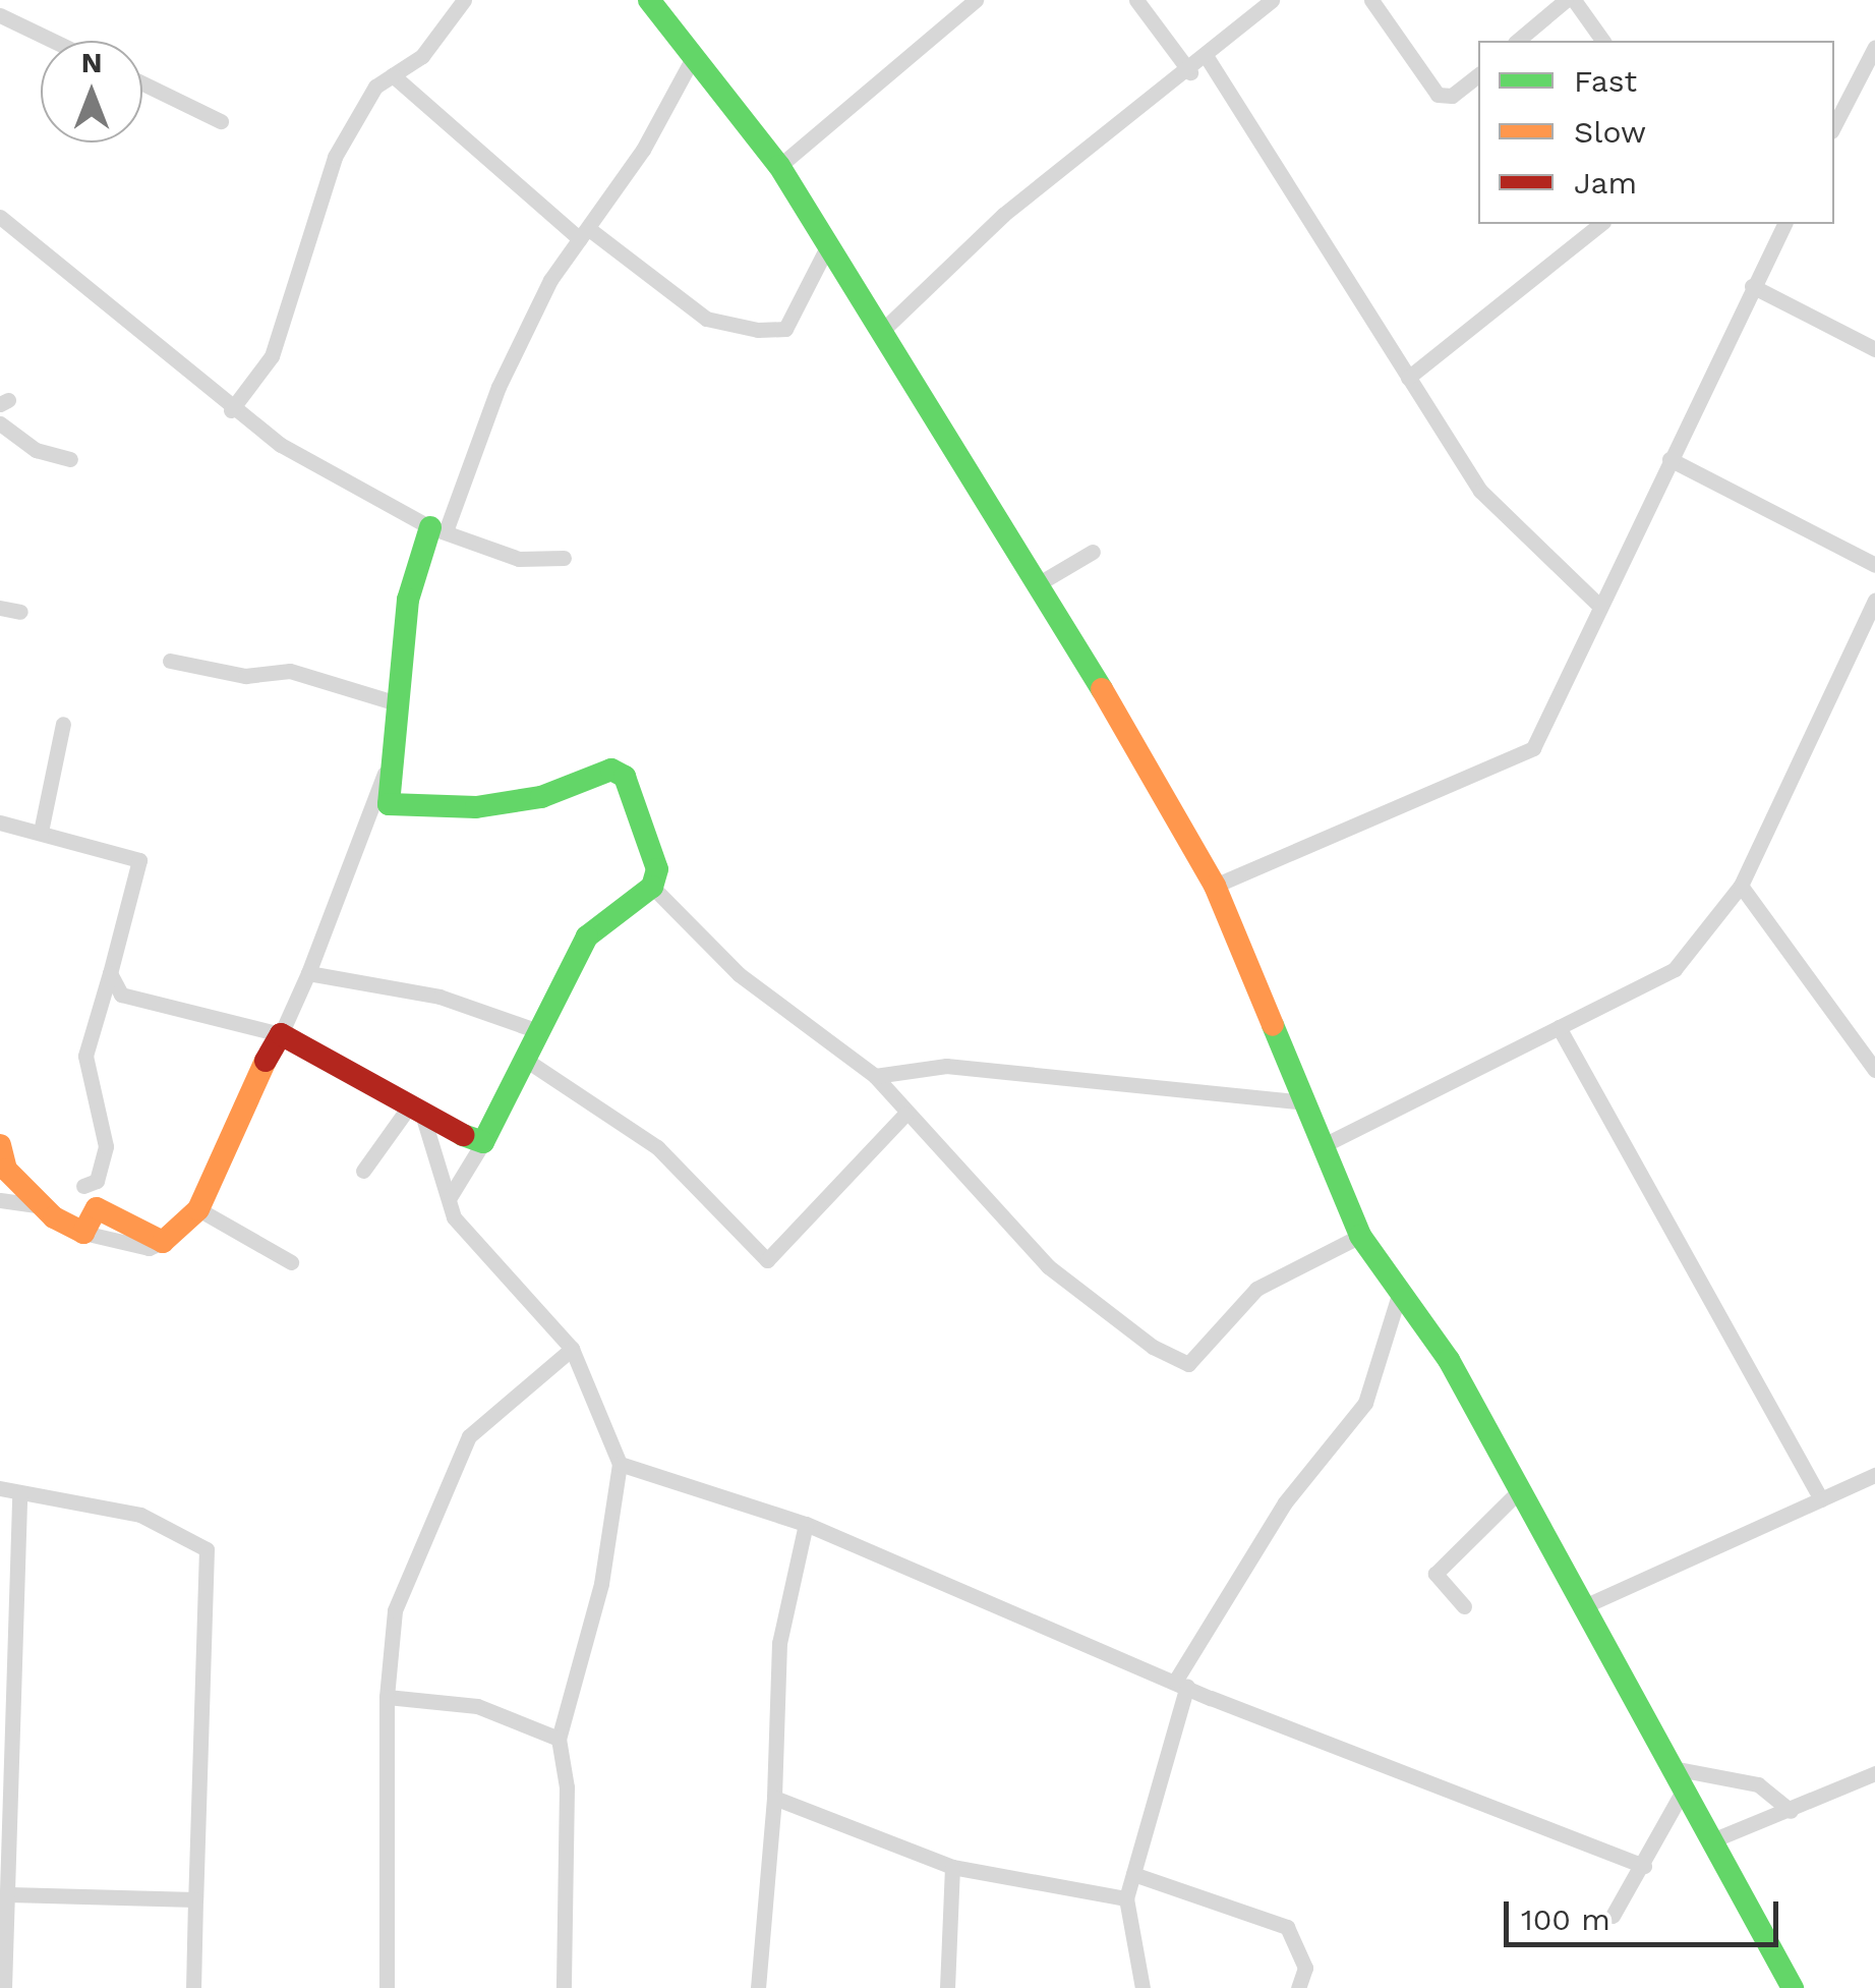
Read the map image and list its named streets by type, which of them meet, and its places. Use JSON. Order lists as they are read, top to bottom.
{
  "legend": ["Fast", "Slow", "Jam"],
  "scale_bar": "100 m",
  "north": "top"
}
